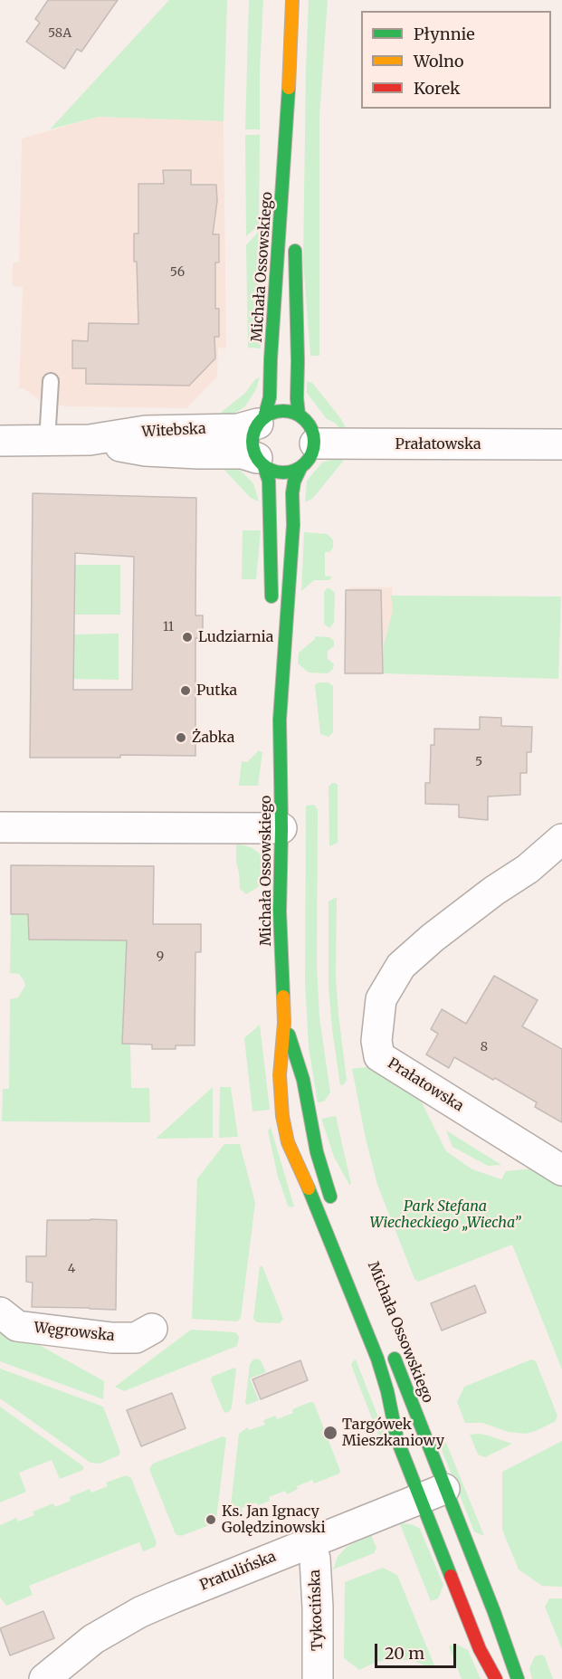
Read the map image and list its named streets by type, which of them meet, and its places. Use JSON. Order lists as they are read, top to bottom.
{
  "streets": {
    "street": [
      "Michała Ossowskiego",
      "Witebska",
      "Prałatowska",
      "Węgrowska",
      "Pratulińska",
      "Tykocińska"
    ]
  },
  "crossings": [
    ["Michała Ossowskiego", "Witebska"],
    ["Michała Ossowskiego", "Prałatowska"],
    ["Michała Ossowskiego", "Pratulińska"],
    ["Witebska", "Prałatowska"],
    ["Pratulińska", "Tykocińska"]
  ],
  "parks": ["Park Stefana Wiecheckiego „Wiecha”"],
  "places": [
    "Ludziarnia",
    "Putka",
    "Żabka",
    "Targówek Mieszkaniowy",
    "Ks. Jan Ignacy Golędzinowski"
  ],
  "house_numbers": [
    "58A",
    "56",
    "11",
    "5",
    "9",
    "8",
    "4"
  ],
  "legend": ["Płynnie", "Wolno", "Korek"],
  "scale_bar": "20 m"
}
